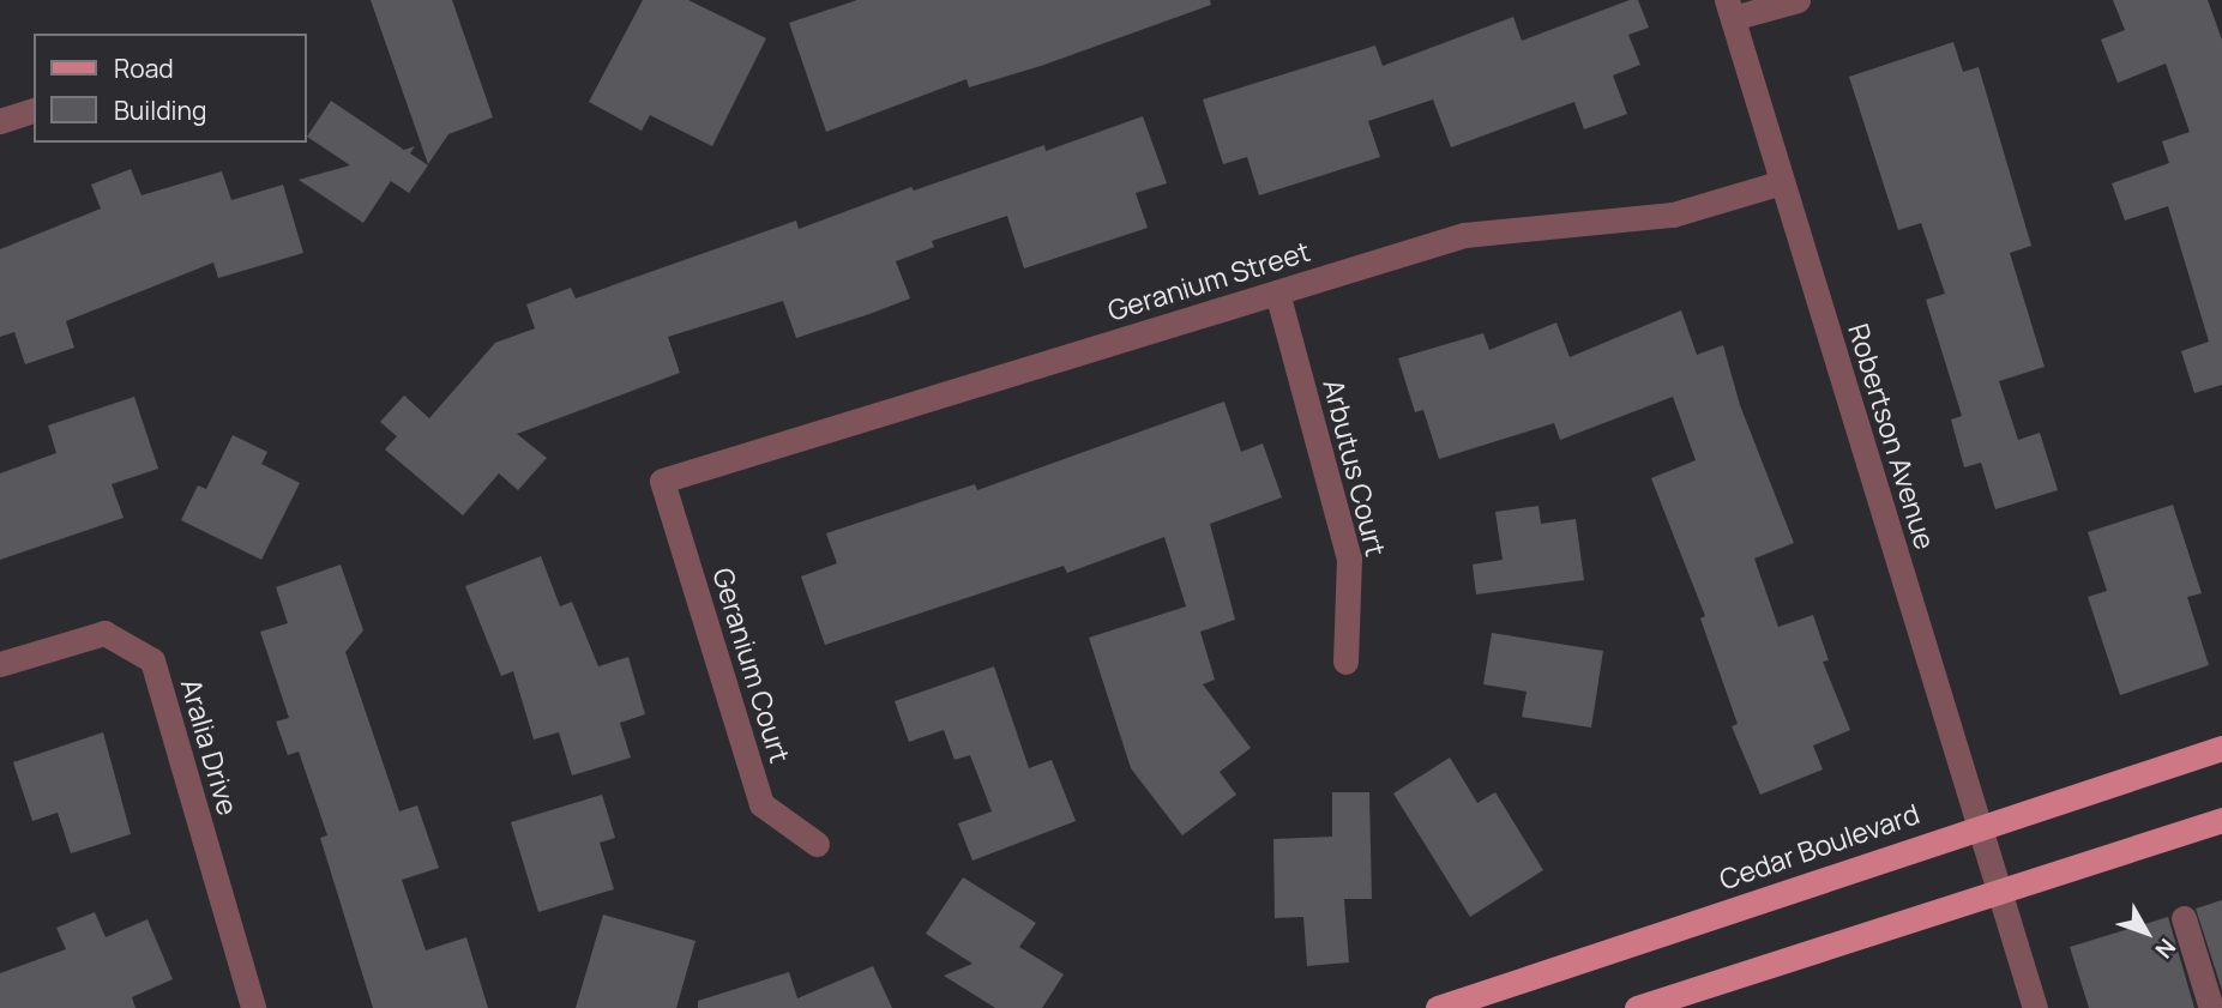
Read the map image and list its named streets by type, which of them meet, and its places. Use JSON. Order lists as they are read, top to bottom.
{
  "streets": {
    "main road": ["Cedar Boulevard"],
    "street": [
      "Geranium Street",
      "Robertson Avenue",
      "Arbutus Court",
      "Geranium Court",
      "Aralia Drive"
    ]
  },
  "crossings": [
    ["Geranium Street", "Robertson Avenue"],
    ["Geranium Street", "Arbutus Court"],
    ["Geranium Street", "Geranium Court"],
    ["Robertson Avenue", "Cedar Boulevard"]
  ],
  "legend": ["Road", "Building"],
  "north": "bottom right"
}
